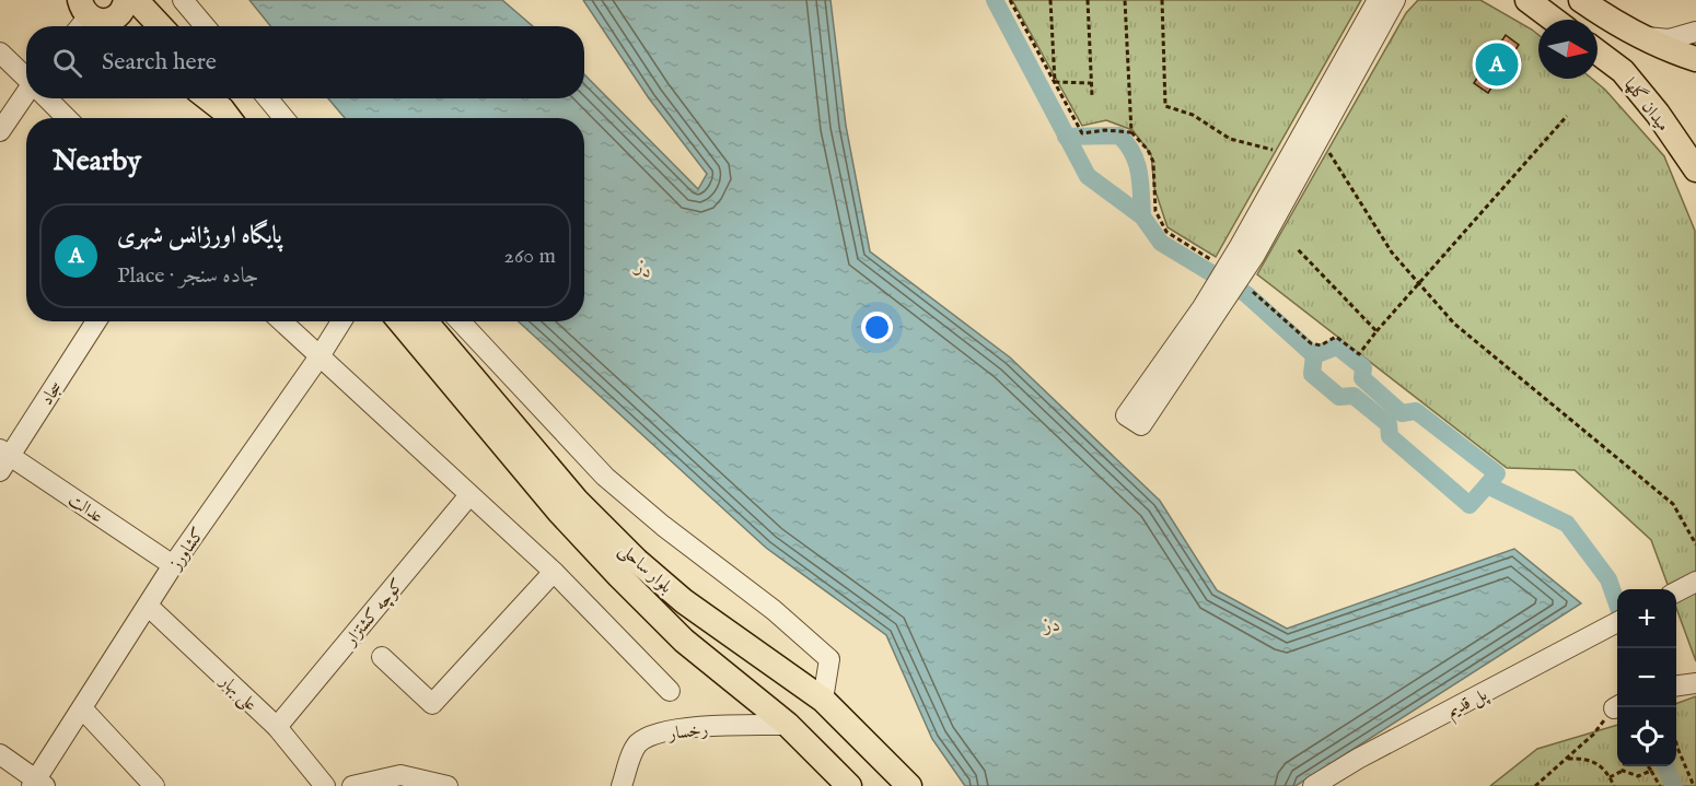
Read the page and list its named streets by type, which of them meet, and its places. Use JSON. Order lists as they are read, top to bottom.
{
  "streets": {
    "main road": ["میدان گلها", "بلوار ساحلی"],
    "street": [
      "سجاد",
      "عدالت",
      "کشاورز",
      "کوچه کشتزار",
      "علی بهار",
      "پل قدیم",
      "رخسار"
    ]
  },
  "crossings": [
    ["سجاد", "عدالت"],
    ["عدالت", "کشاورز"],
    ["کشاورز", "علی بهار"],
    ["بلوار ساحلی", "رخسار"],
    ["کوچه کشتزار", "علی بهار"]
  ],
  "water": ["دز"],
  "north": "right",
  "page": {
    "search": "Search here",
    "pins": "A",
    "heading": "Nearby",
    "list": [
      {
        "mark": "A",
        "name": "پایگاه اورژانس شهری",
        "note": "Place · جاده سنجر",
        "value": "260 m"
      }
    ],
    "map_buttons": ["+", "−"]
  }
}
